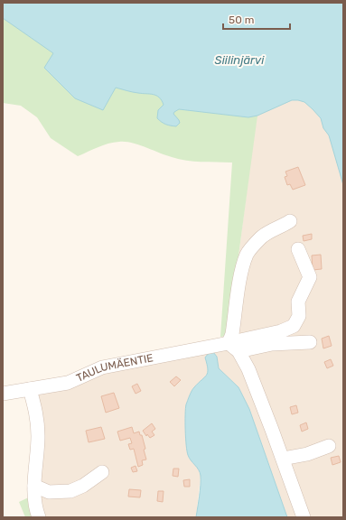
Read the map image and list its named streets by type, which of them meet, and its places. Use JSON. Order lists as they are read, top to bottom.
{
  "streets": {
    "street": ["TAULUMÄENTIE"]
  },
  "water": ["Siilinjärvi"],
  "scale_bar": "50 m"
}
